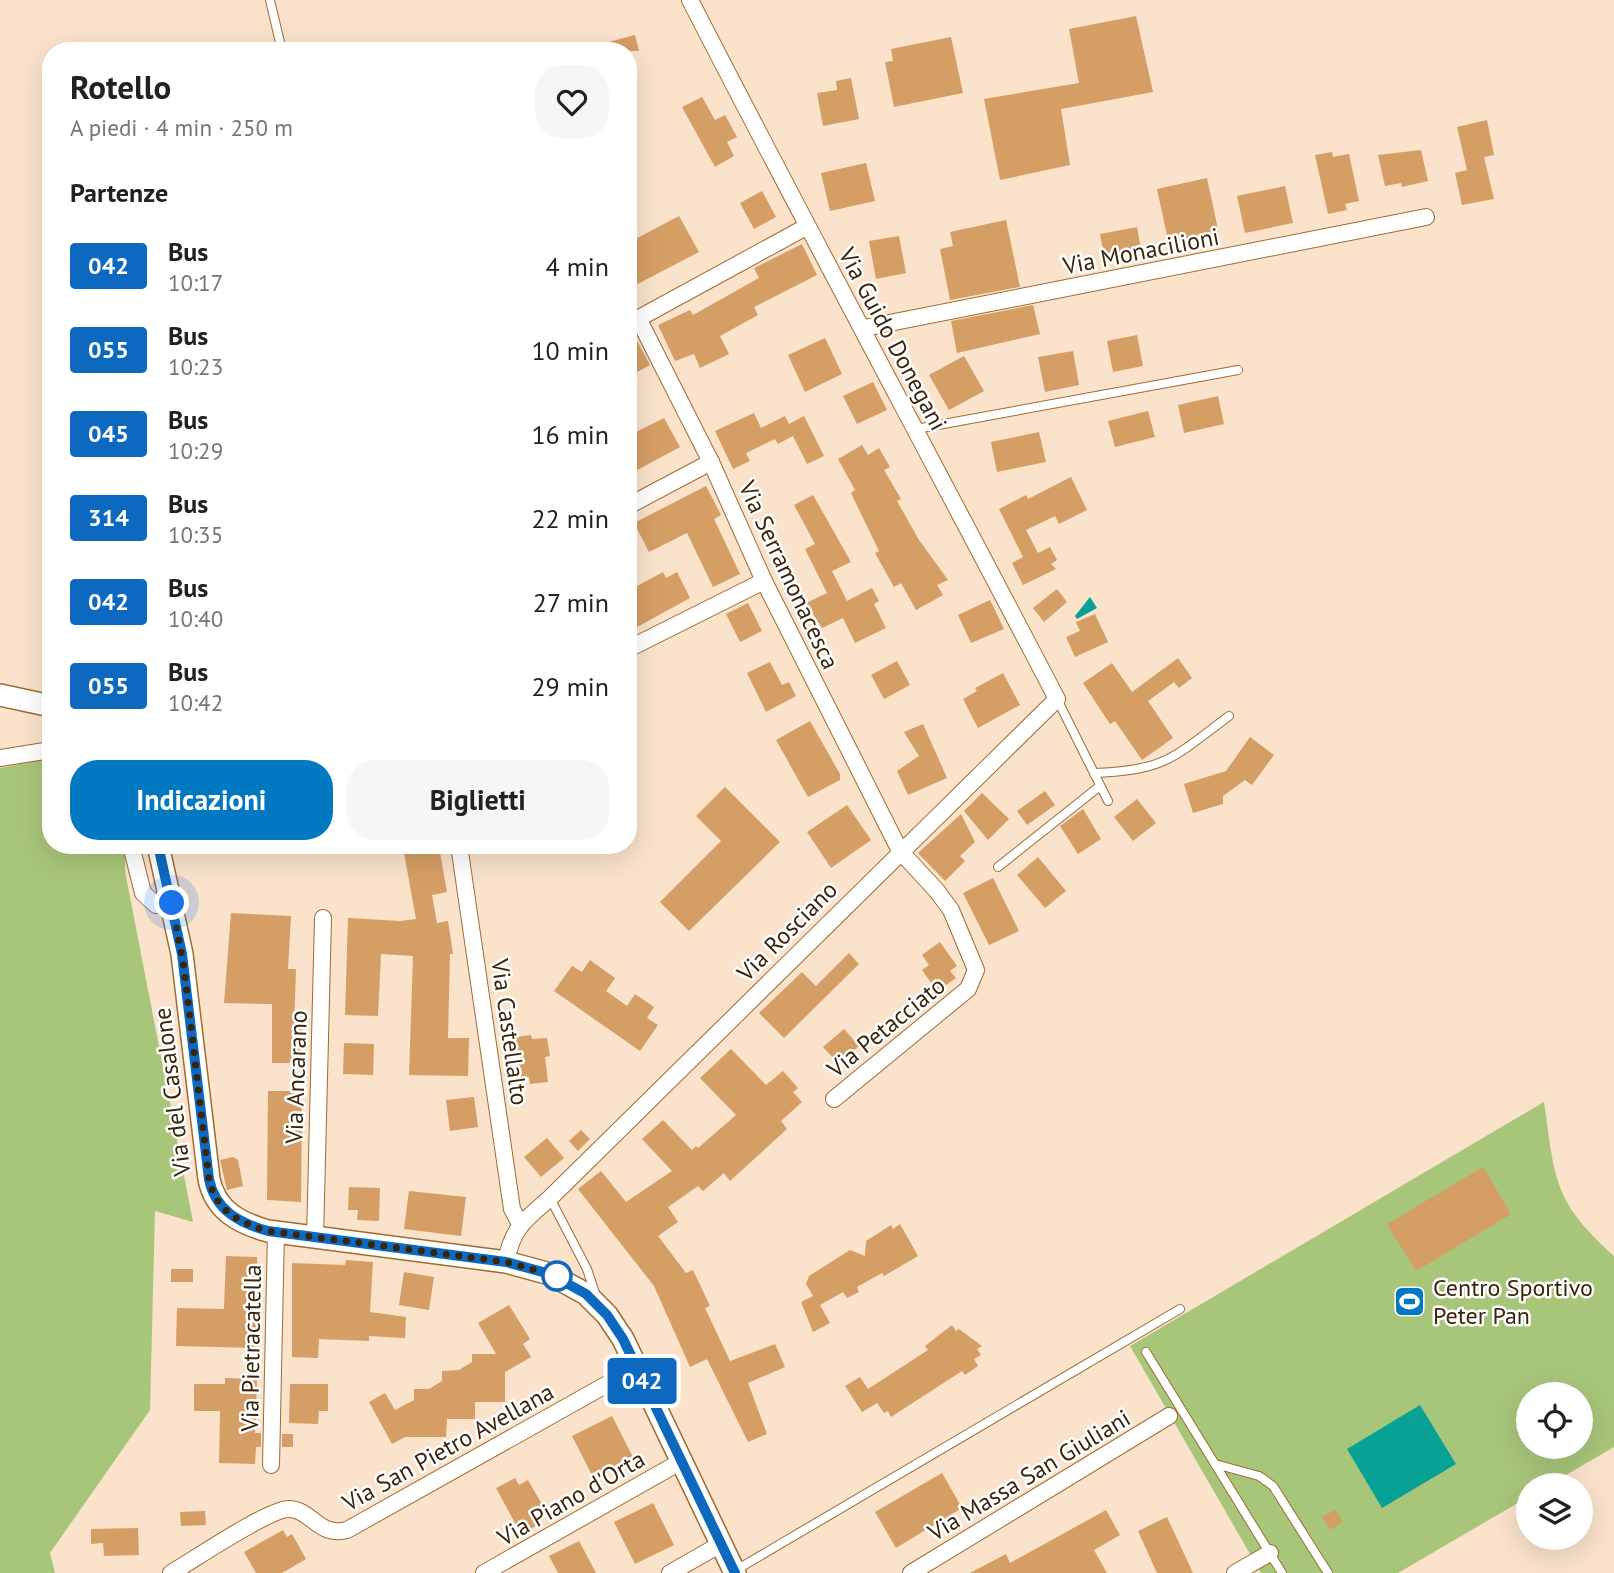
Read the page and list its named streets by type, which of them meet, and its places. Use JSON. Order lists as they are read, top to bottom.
{
  "streets": {
    "street": [
      "Via Monacilioni",
      "Via Guido Donegani",
      "Via Serramonacesca",
      "Via Rosciano",
      "Via Petacciato",
      "Via Castellalto",
      "Via Ancarano",
      "Via del Casalone",
      "Via Pietracatella",
      "Via San Pietro Avellana",
      "Via Massa San Giuliani",
      "Via Piano d'Orta"
    ]
  },
  "crossings": [
    ["Via Monacilioni", "Via Guido Donegani"],
    ["Via Guido Donegani", "Via Rosciano"],
    ["Via Serramonacesca", "Via Rosciano"],
    ["Via Serramonacesca", "Via Petacciato"],
    ["Via Rosciano", "Via Petacciato"],
    ["Via Rosciano", "Via Castellalto"],
    ["Via Ancarano", "Via del Casalone"],
    ["Via del Casalone", "Via Pietracatella"],
    ["Via del Casalone", "Via San Pietro Avellana"],
    ["Via del Casalone", "Via Piano d'Orta"]
  ],
  "places": {
    "sports": ["Centro Sportivo Peter Pan"]
  },
  "lines": ["bus line 042"],
  "page": {
    "on_map": "042",
    "heading": [
      ["Rotello", "A piedi · 4 min · 250 m"],
      "Partenze"
    ],
    "list": [
      {
        "mark": "042",
        "name": "Bus",
        "note": "10:17",
        "value": "4 min"
      },
      {
        "mark": "055",
        "name": "Bus",
        "note": "10:23",
        "value": "10 min"
      },
      {
        "mark": "045",
        "name": "Bus",
        "note": "10:29",
        "value": "16 min"
      },
      {
        "mark": "314",
        "name": "Bus",
        "note": "10:35",
        "value": "22 min"
      },
      {
        "mark": "042",
        "name": "Bus",
        "note": "10:40",
        "value": "27 min"
      },
      {
        "mark": "055",
        "name": "Bus",
        "note": "10:42",
        "value": "29 min"
      }
    ],
    "buttons": ["Indicazioni", "Biglietti"]
  }
}
